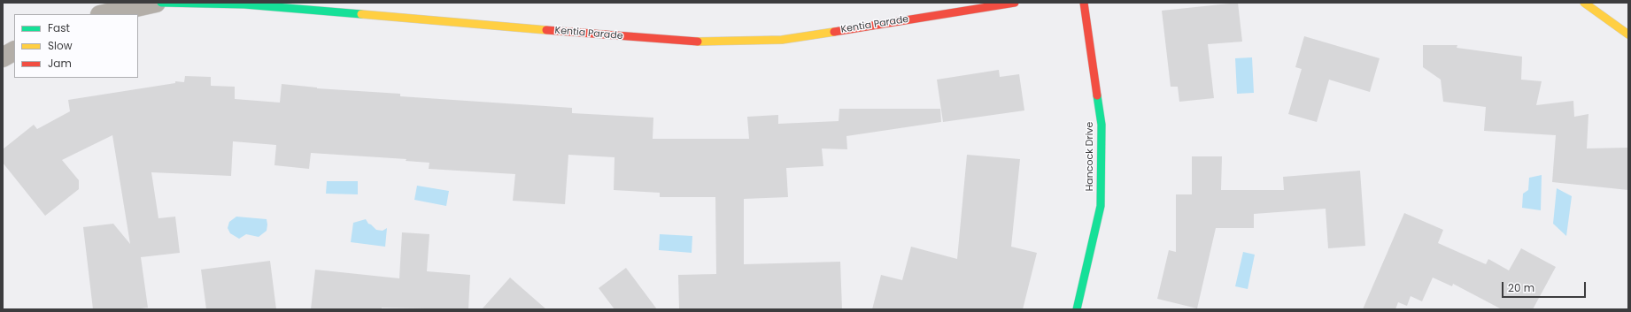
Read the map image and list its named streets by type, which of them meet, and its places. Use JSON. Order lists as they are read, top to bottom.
{
  "streets": {
    "street": ["Kentia Parade", "Hancock Drive"]
  },
  "legend": ["Fast", "Slow", "Jam"],
  "scale_bar": "20 m"
}
